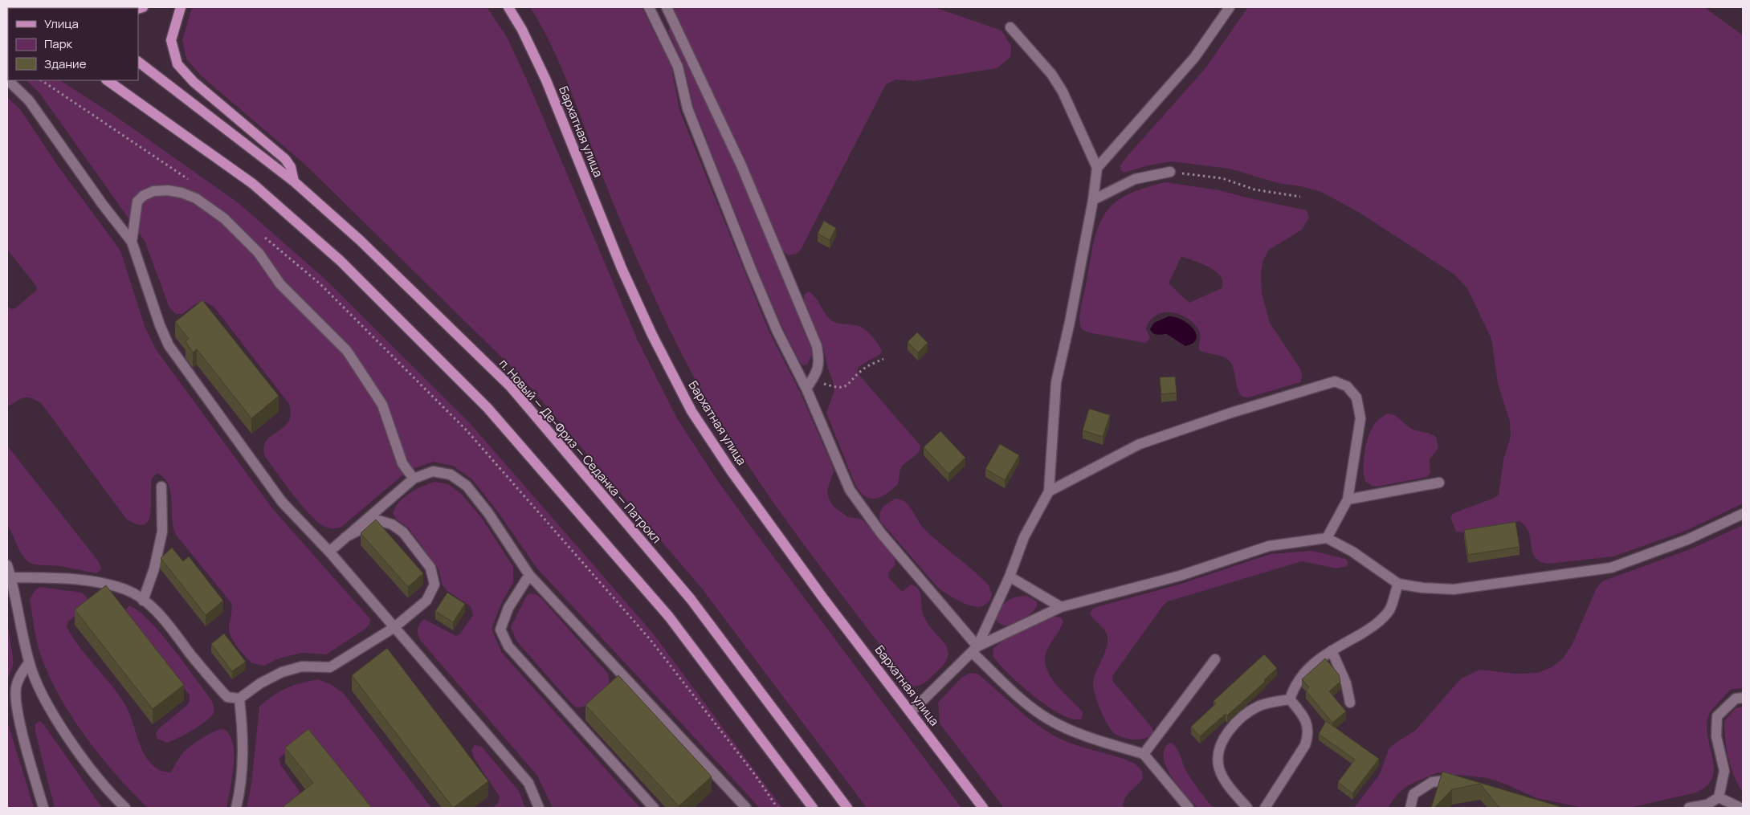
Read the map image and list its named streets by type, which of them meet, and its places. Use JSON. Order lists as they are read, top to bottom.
{
  "streets": {
    "main road": ["Бархатная улица", "п. Новый — Де-Фриз — Седанка — Патрокл"]
  },
  "legend": ["Улица", "Парк", "Здание"]
}
